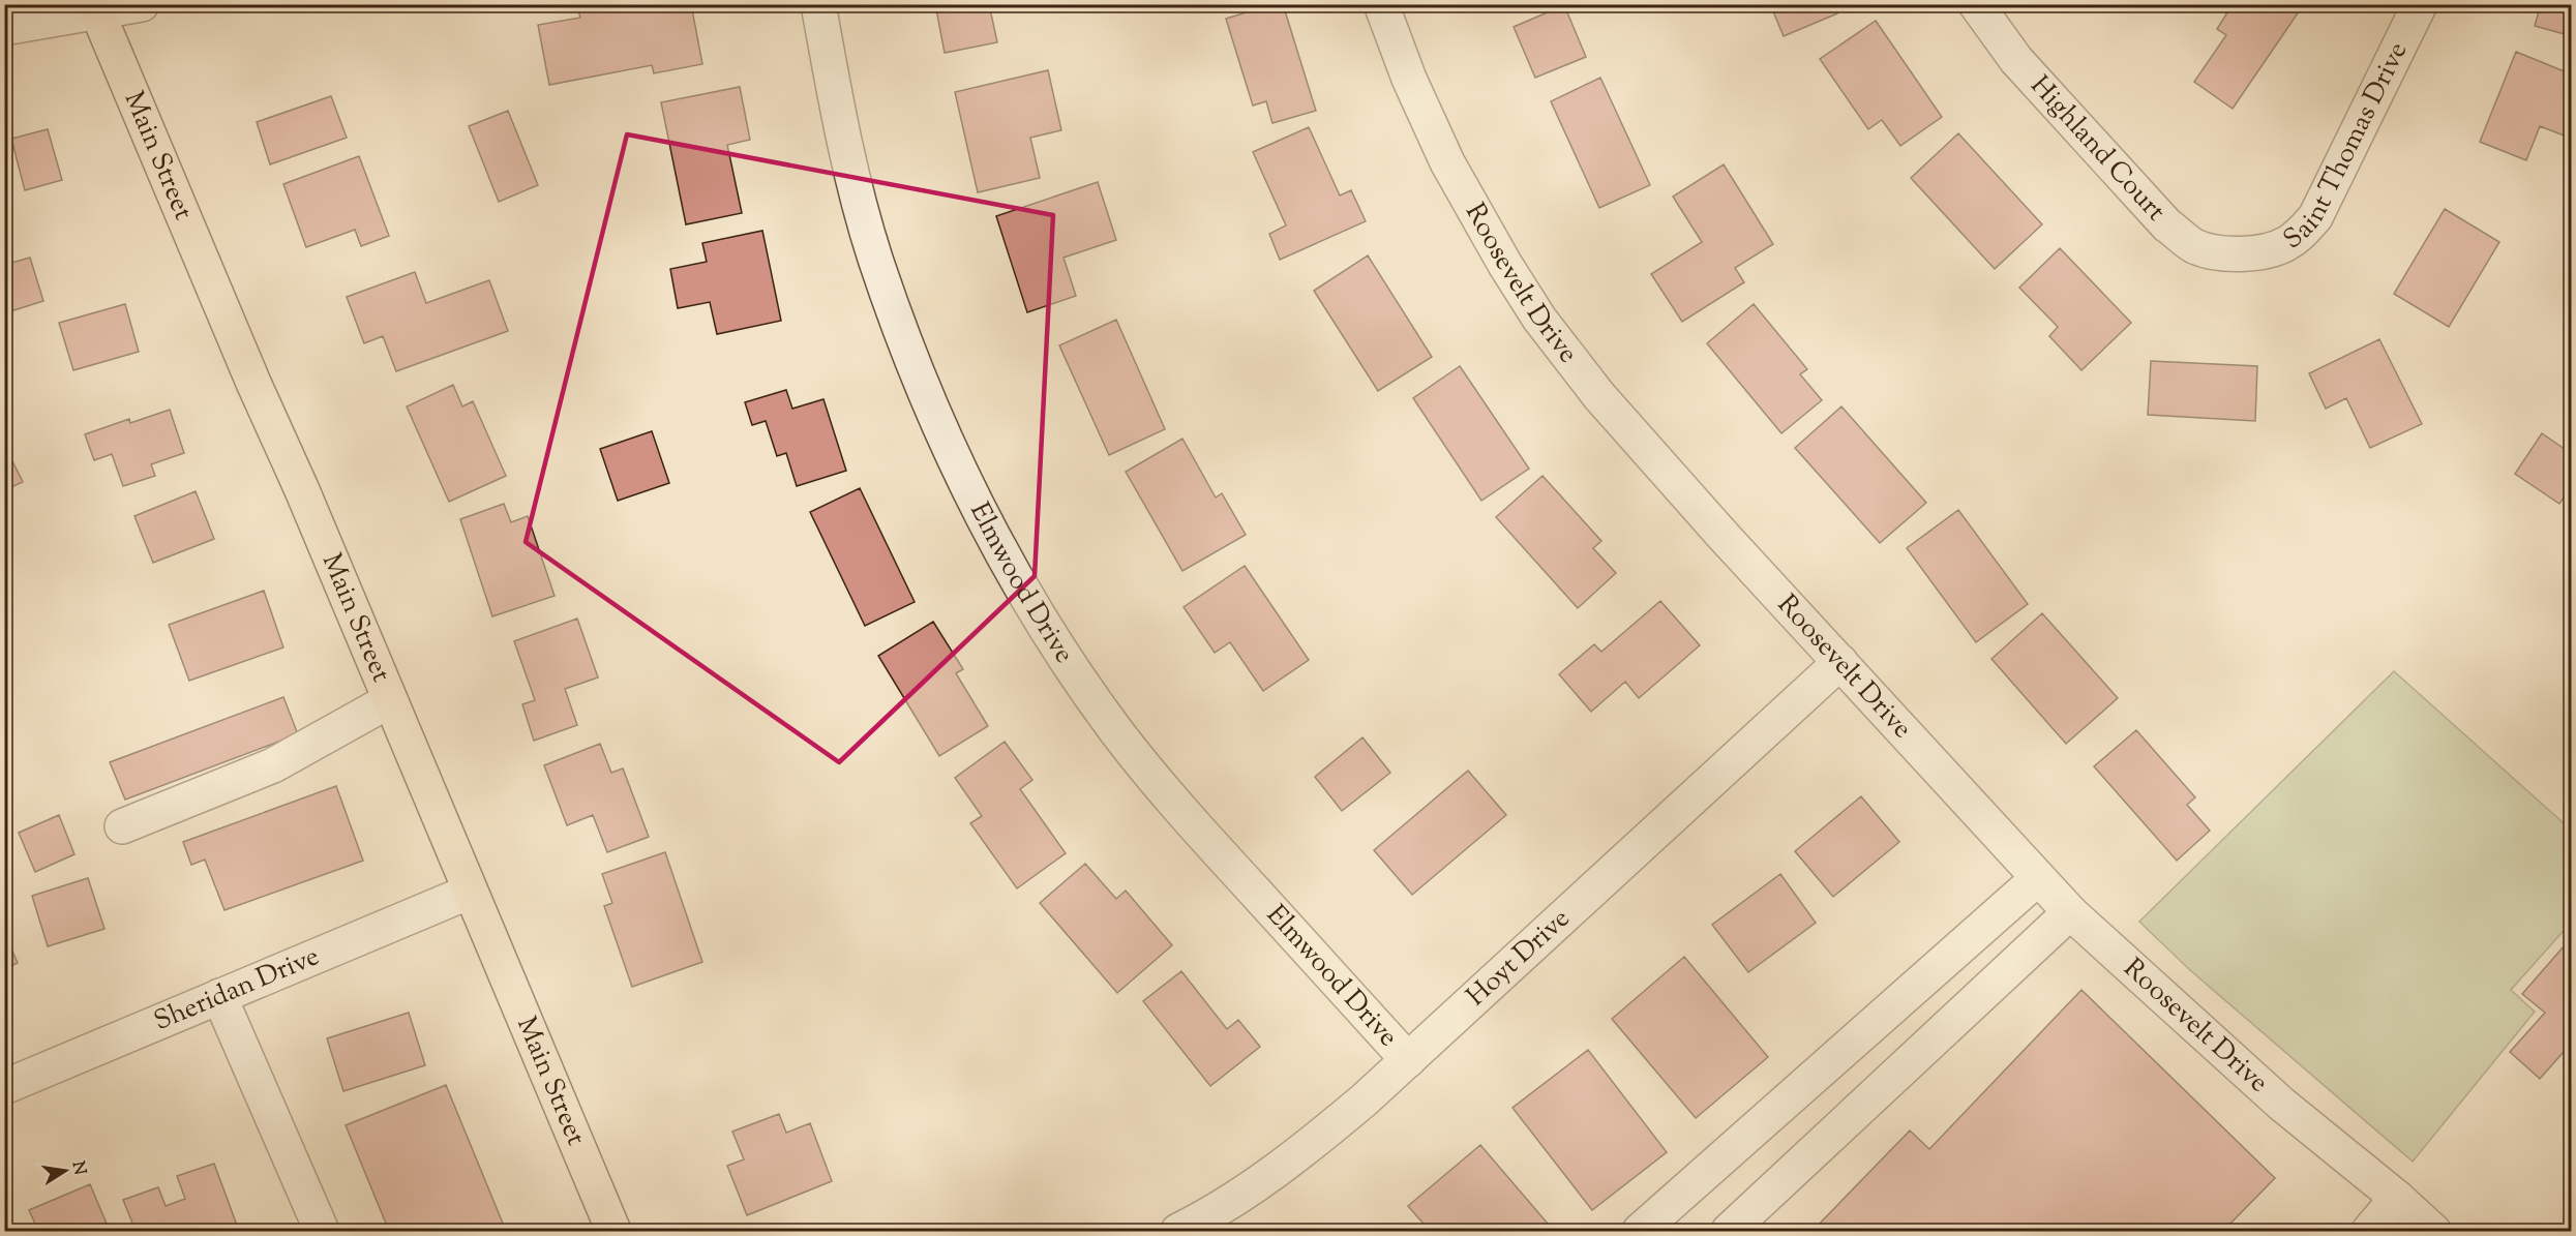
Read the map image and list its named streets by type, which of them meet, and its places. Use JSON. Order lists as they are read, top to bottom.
{
  "streets": {
    "main road": ["Main Street"],
    "street": [
      "Saint Thomas Drive",
      "Highland Court",
      "Roosevelt Drive",
      "Elmwood Drive",
      "Hoyt Drive",
      "Sheridan Drive"
    ]
  },
  "crossings": [
    ["Saint Thomas Drive", "Highland Court"],
    ["Main Street", "Sheridan Drive"],
    ["Roosevelt Drive", "Hoyt Drive"],
    ["Elmwood Drive", "Hoyt Drive"]
  ],
  "north": "right"
}
